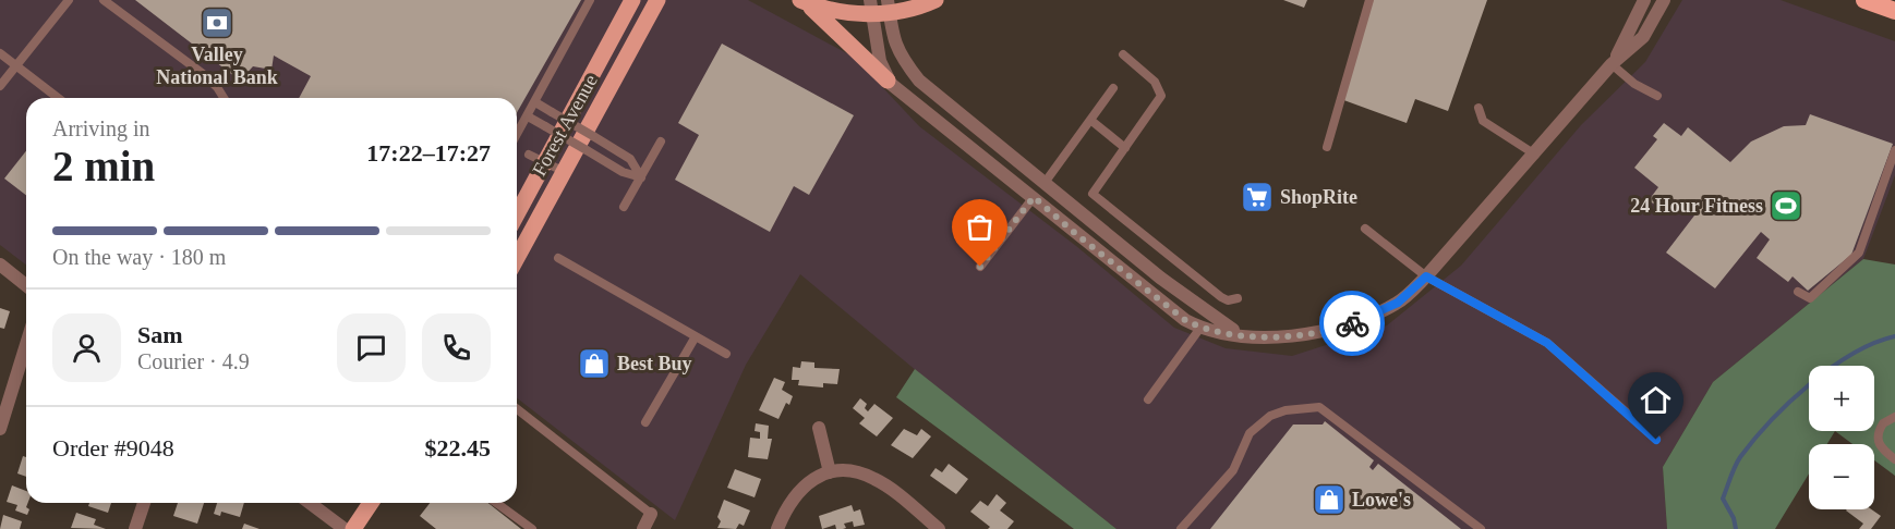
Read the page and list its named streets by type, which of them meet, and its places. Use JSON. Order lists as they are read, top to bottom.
{
  "streets": {
    "main road": ["Forest Avenue"]
  },
  "places": {
    "bank": ["Valley National Bank"],
    "supermarket": ["ShopRite"],
    "sports": ["24 Hour Fitness"],
    "shop": ["Best Buy", "Lowe's"]
  },
  "page": {
    "heading": ["2 min", "Arriving in", "17:22–17:27"],
    "panel": [
      "Sam",
      "Courier · 4.9",
      "Order #9048",
      "$22.45"
    ],
    "bar": "On the way · 180 m",
    "map_buttons": ["+", "−"]
  }
}
